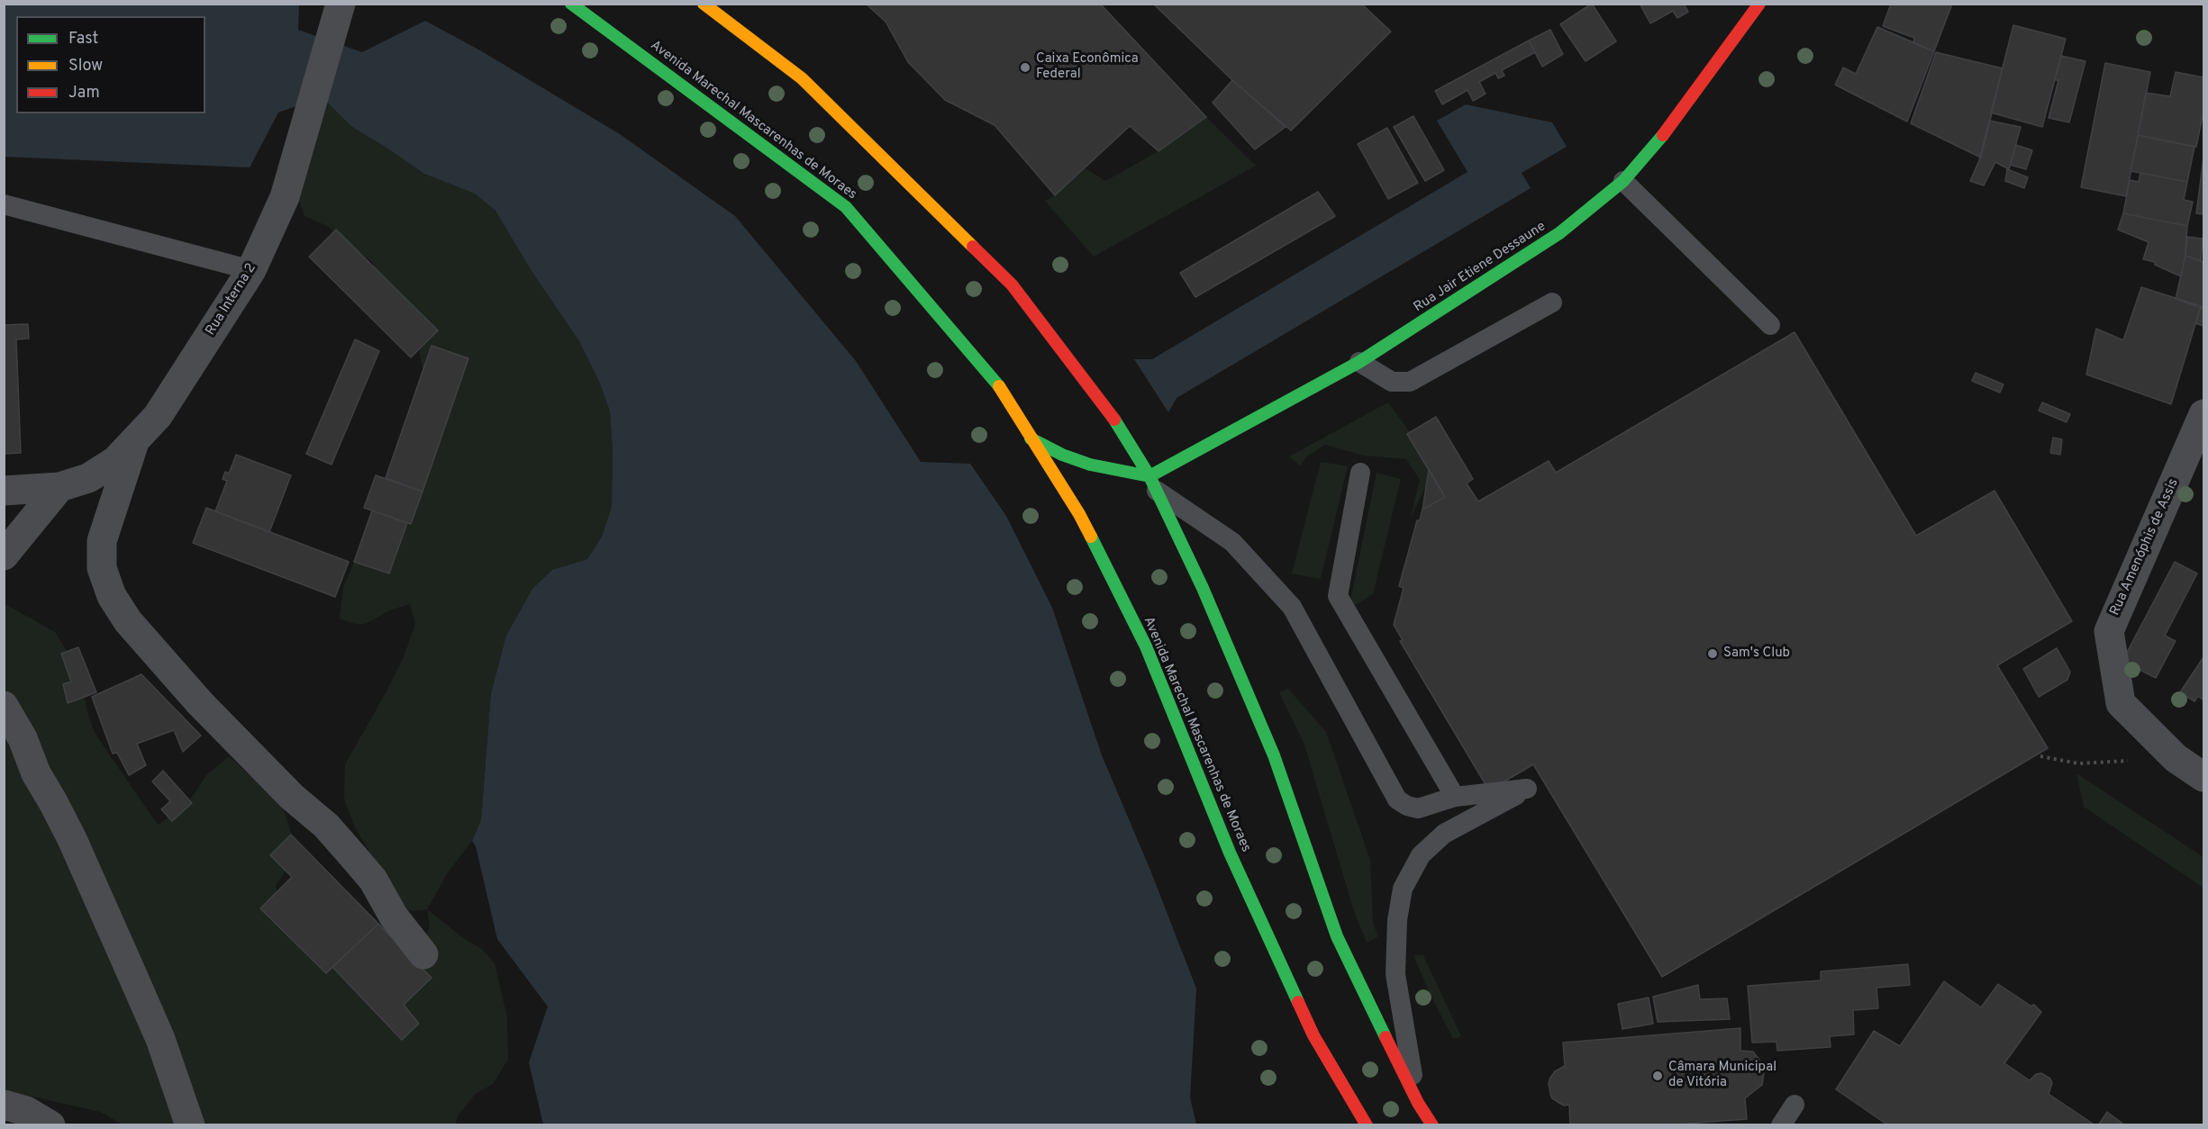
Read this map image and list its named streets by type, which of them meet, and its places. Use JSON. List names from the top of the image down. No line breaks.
{"streets":{"main road":["Avenida Marechal Mascarenhas de Moraes","Rua Jair Etiene Dessaune"],"street":["Rua Interna 2","Rua Amenóphis de Assis"]},"places":["Caixa Econômica Federal","Sam's Club","Câmara Municipal de Vitória"],"legend":["Fast","Slow","Jam"]}
